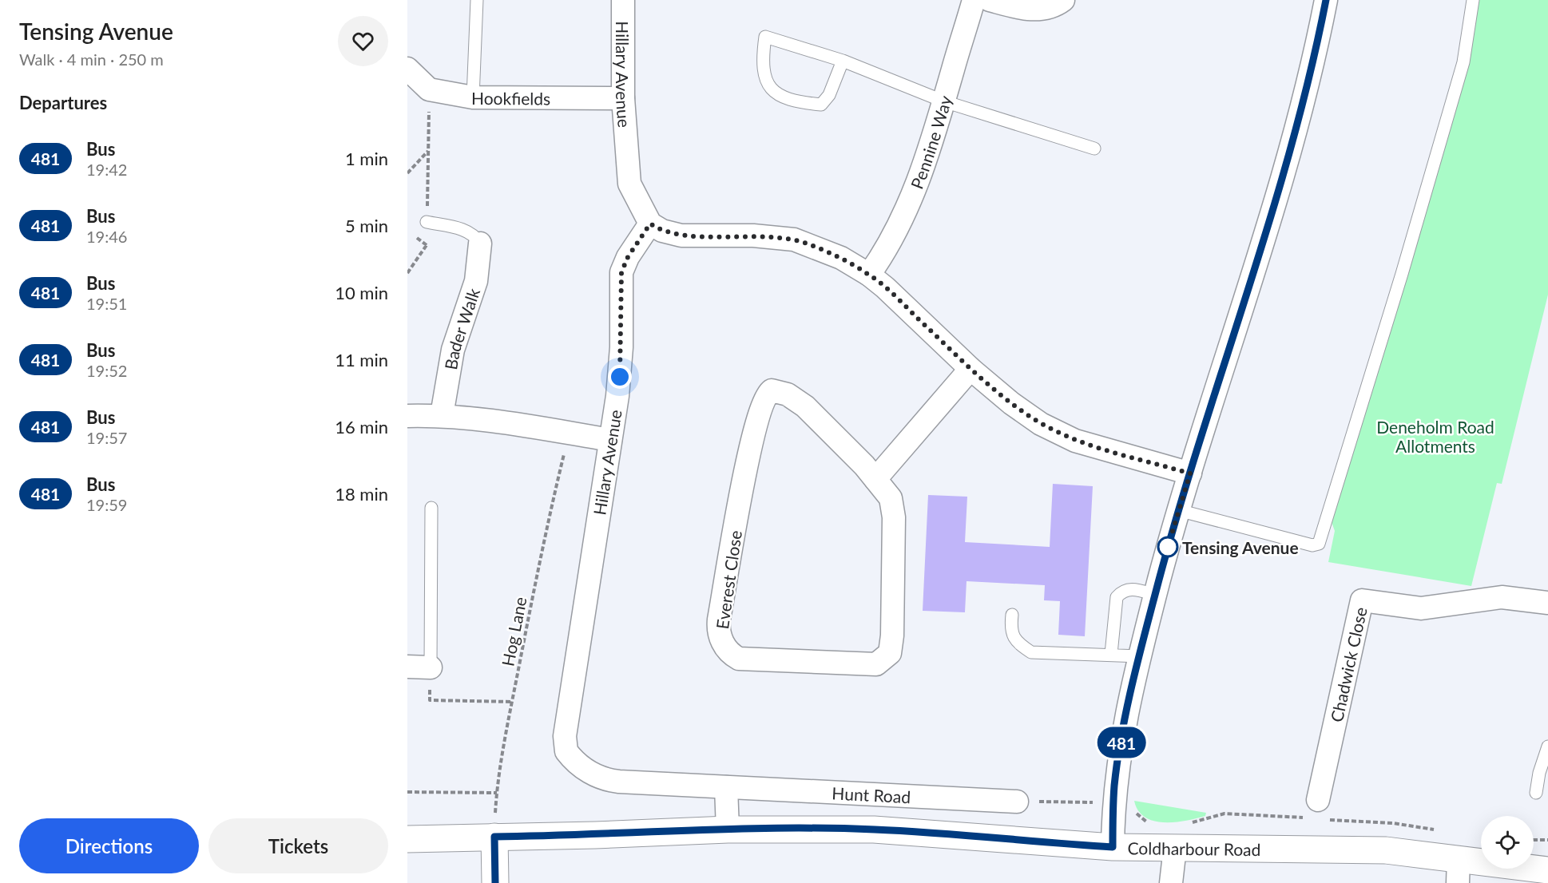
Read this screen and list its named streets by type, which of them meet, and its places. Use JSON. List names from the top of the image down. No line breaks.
{"streets":{"street":["Hillary Avenue","Hookfields","Pennine Way","Bader Walk","Everest Close","Chadwick Close","Hunt Road","Coldharbour Road"],"path":["Hog Lane"]},"crossings":[["Hillary Avenue","Hookfields"],["Hillary Avenue","Hunt Road"],["Hog Lane","Coldharbour Road"]],"parks":["Deneholm Road Allotments"],"places":["Tensing Avenue"],"lines":["bus line 481"],"page":{"heading":[["Tensing Avenue","Walk · 4 min · 250 m"],"Departures"],"on_map":"481","list":[{"mark":"481","name":"Bus","note":"19:42","value":"1 min"},{"mark":"481","name":"Bus","note":"19:46","value":"5 min"},{"mark":"481","name":"Bus","note":"19:51","value":"10 min"},{"mark":"481","name":"Bus","note":"19:52","value":"11 min"},{"mark":"481","name":"Bus","note":"19:57","value":"16 min"},{"mark":"481","name":"Bus","note":"19:59","value":"18 min"}],"buttons":["Directions","Tickets"]}}
